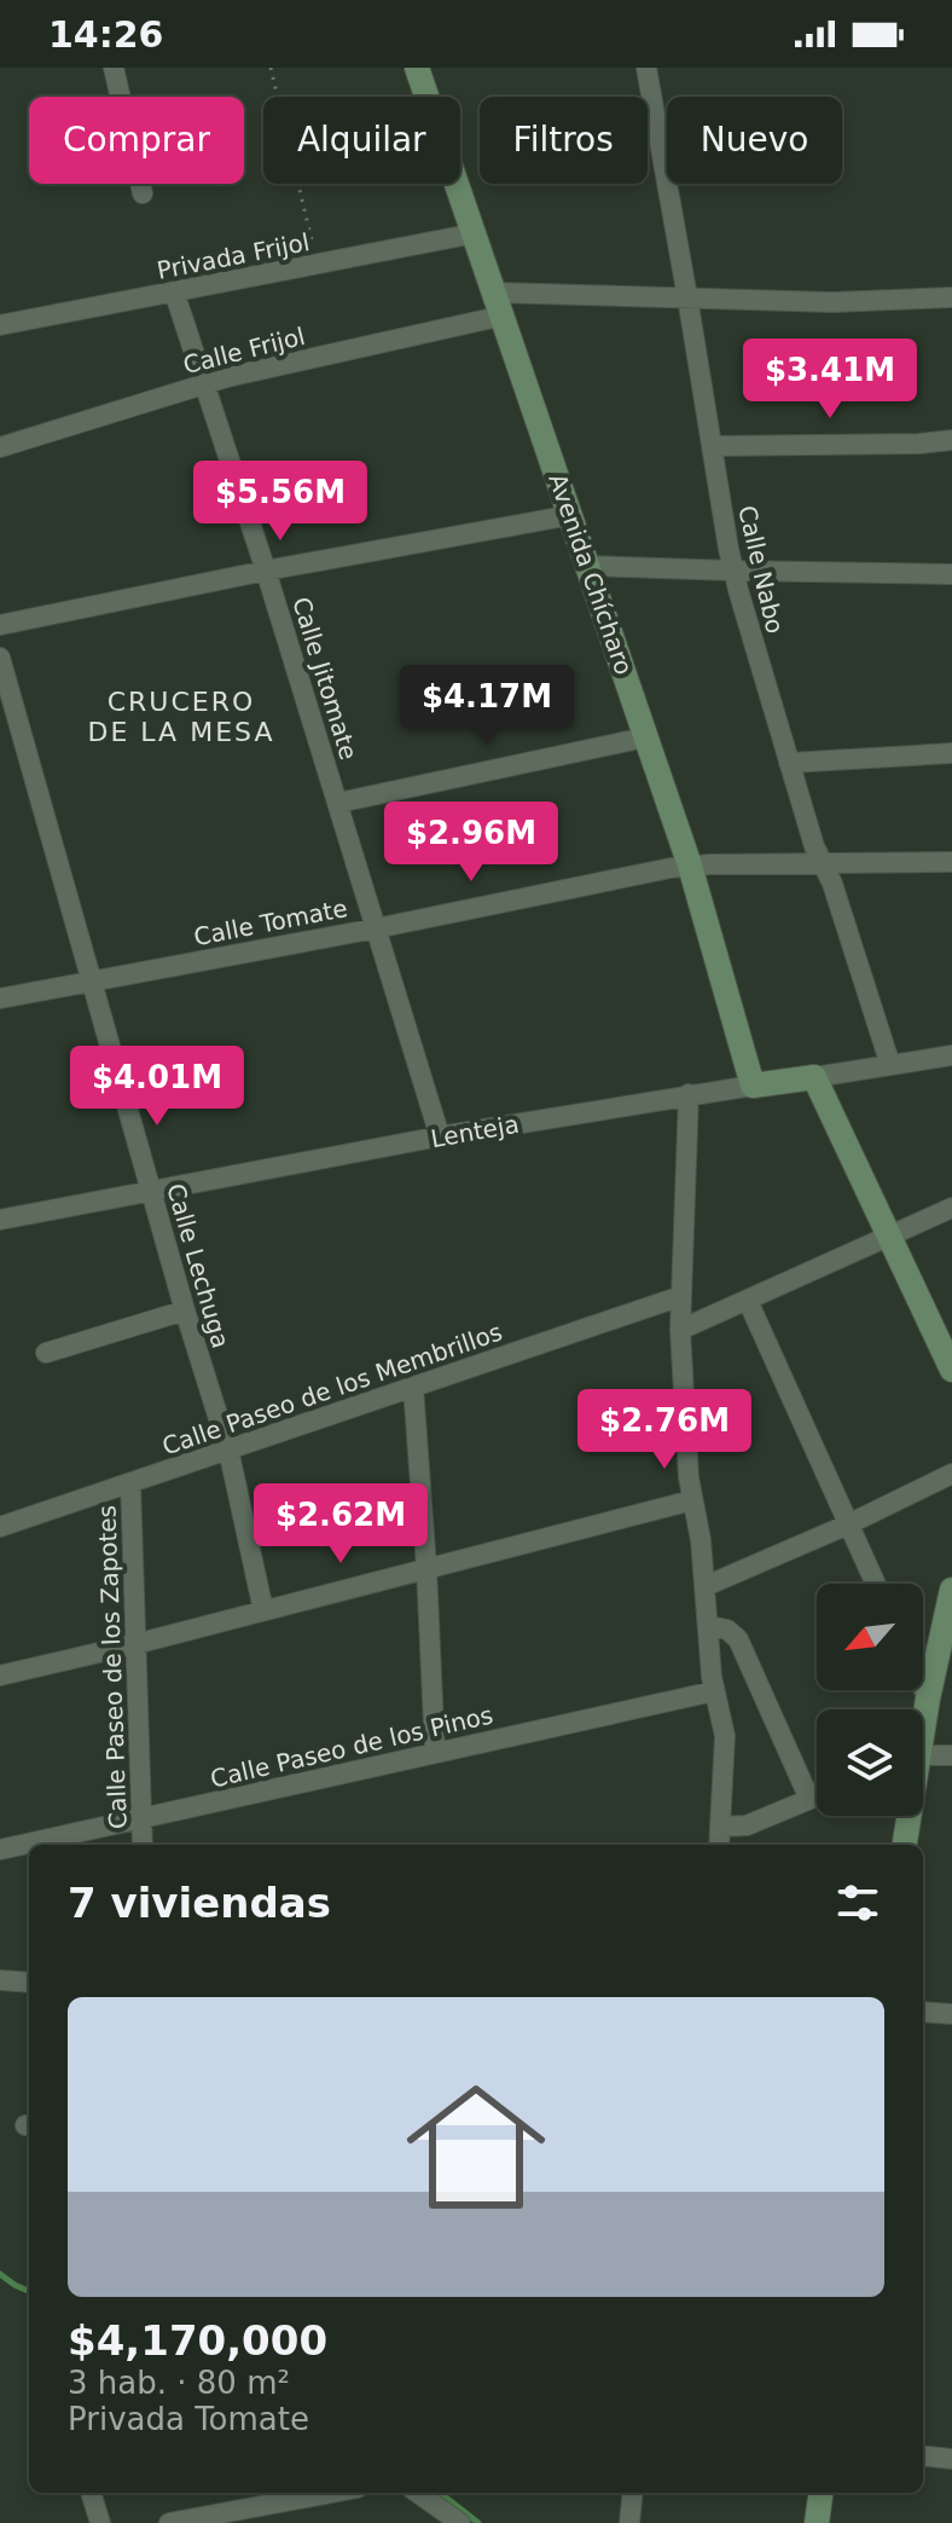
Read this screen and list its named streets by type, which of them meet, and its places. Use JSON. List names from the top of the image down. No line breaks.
{"streets":{"street":["Privada Frijol","Calle Frijol","Calle Nabo","Avenida Chícharo","Calle Jitomate","Calle Tomate","Lenteja","Calle Lechuga","Calle Paseo de los Membrillos","Calle Paseo de los Zapotes","Calle Paseo de los Pinos"]},"crossings":[["Privada Frijol","Avenida Chícharo"],["Privada Frijol","Calle Jitomate"],["Calle Frijol","Avenida Chícharo"],["Calle Frijol","Calle Jitomate"],["Calle Nabo","Calle Tomate"],["Calle Nabo","Lenteja"],["Avenida Chícharo","Calle Tomate"],["Avenida Chícharo","Lenteja"],["Calle Jitomate","Calle Tomate"],["Calle Jitomate","Lenteja"],["Calle Tomate","Calle Lechuga"],["Lenteja","Calle Lechuga"],["Calle Lechuga","Calle Paseo de los Membrillos"],["Calle Paseo de los Membrillos","Calle Paseo de los Zapotes"],["Calle Paseo de los Zapotes","Calle Paseo de los Pinos"]],"districts":["CRUCERO DE LA MESA"],"north":"bottom left","page":{"status":"14:26","chip":["Comprar","Alquilar","Filtros","Nuevo"],"price":["$3.41M","$5.56M","$4.17M","$2.96M","$4.01M","$2.76M","$2.62M"],"heading":"7 viviendas","list":[{"name":"$4,170,000","note":"3 hab. · 80 m² · Privada Tomate"}]}}
